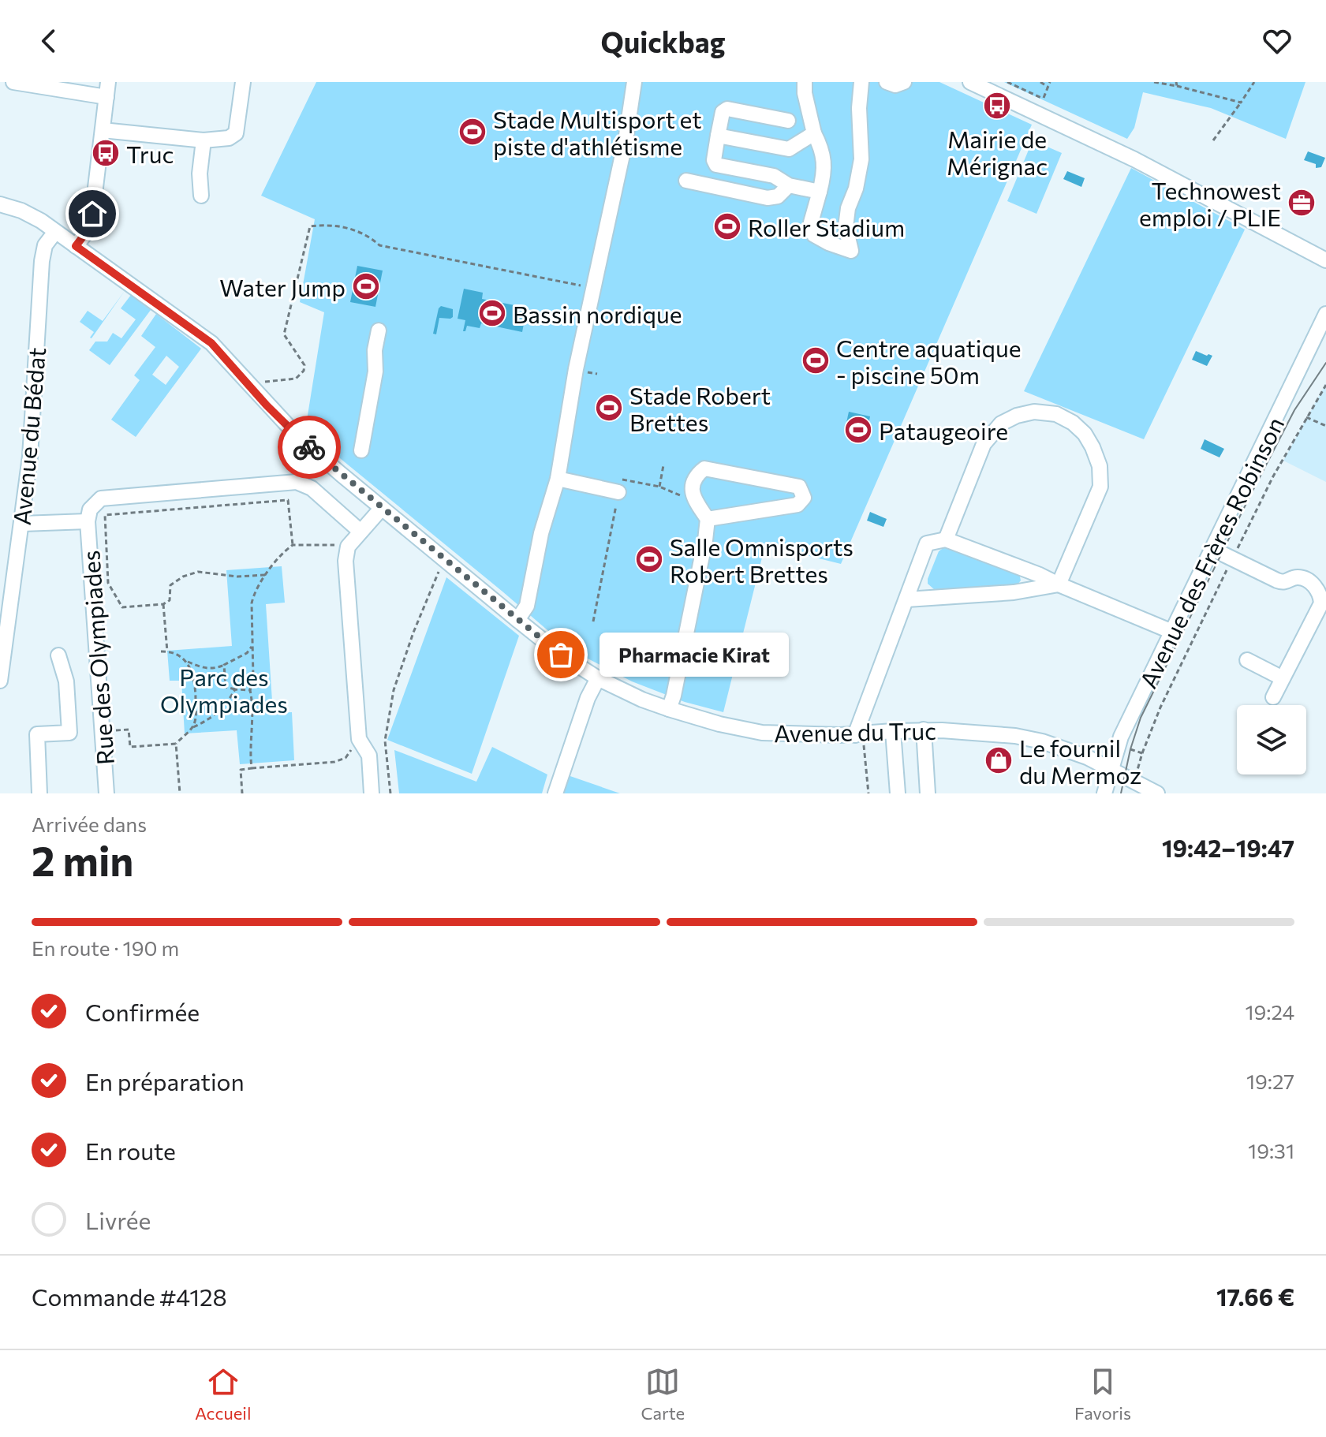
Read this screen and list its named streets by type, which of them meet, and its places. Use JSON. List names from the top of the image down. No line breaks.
{"streets":{"street":["Avenue du Bédat","Avenue des Frères Robinson","Rue des Olympiades","Avenue du Truc"]},"crossings":[["Avenue du Bédat","Rue des Olympiades"],["Avenue du Bédat","Avenue du Truc"],["Avenue des Frères Robinson","Avenue du Truc"]],"parks":["Parc des Olympiades"],"places":{"bus stop":["Mairie de Mérignac","Truc"],"sports":["Stade Multisport et piste d'athlétisme","Roller Stadium","Water Jump","Bassin nordique","Centre aquatique - piscine 50m","Stade Robert Brettes","Pataugeoire","Salle Omnisports Robert Brettes"],"office":["Technowest emploi / PLIE"],"other":["Pharmacie Kirat"],"shop":["Le fournil du Mermoz"]},"page":{"header":"Quickbag","bubble":"Pharmacie Kirat","heading":["2 min","Arrivée dans","19:42–19:47"],"panel":["Commande #4128","17.66 €"],"bar":"En route · 190 m","list":[["Confirmée","19:24"],["En préparation","19:27"],["En route","19:31"],"Livrée"],"tabs":["Accueil","Carte","Favoris"]}}
